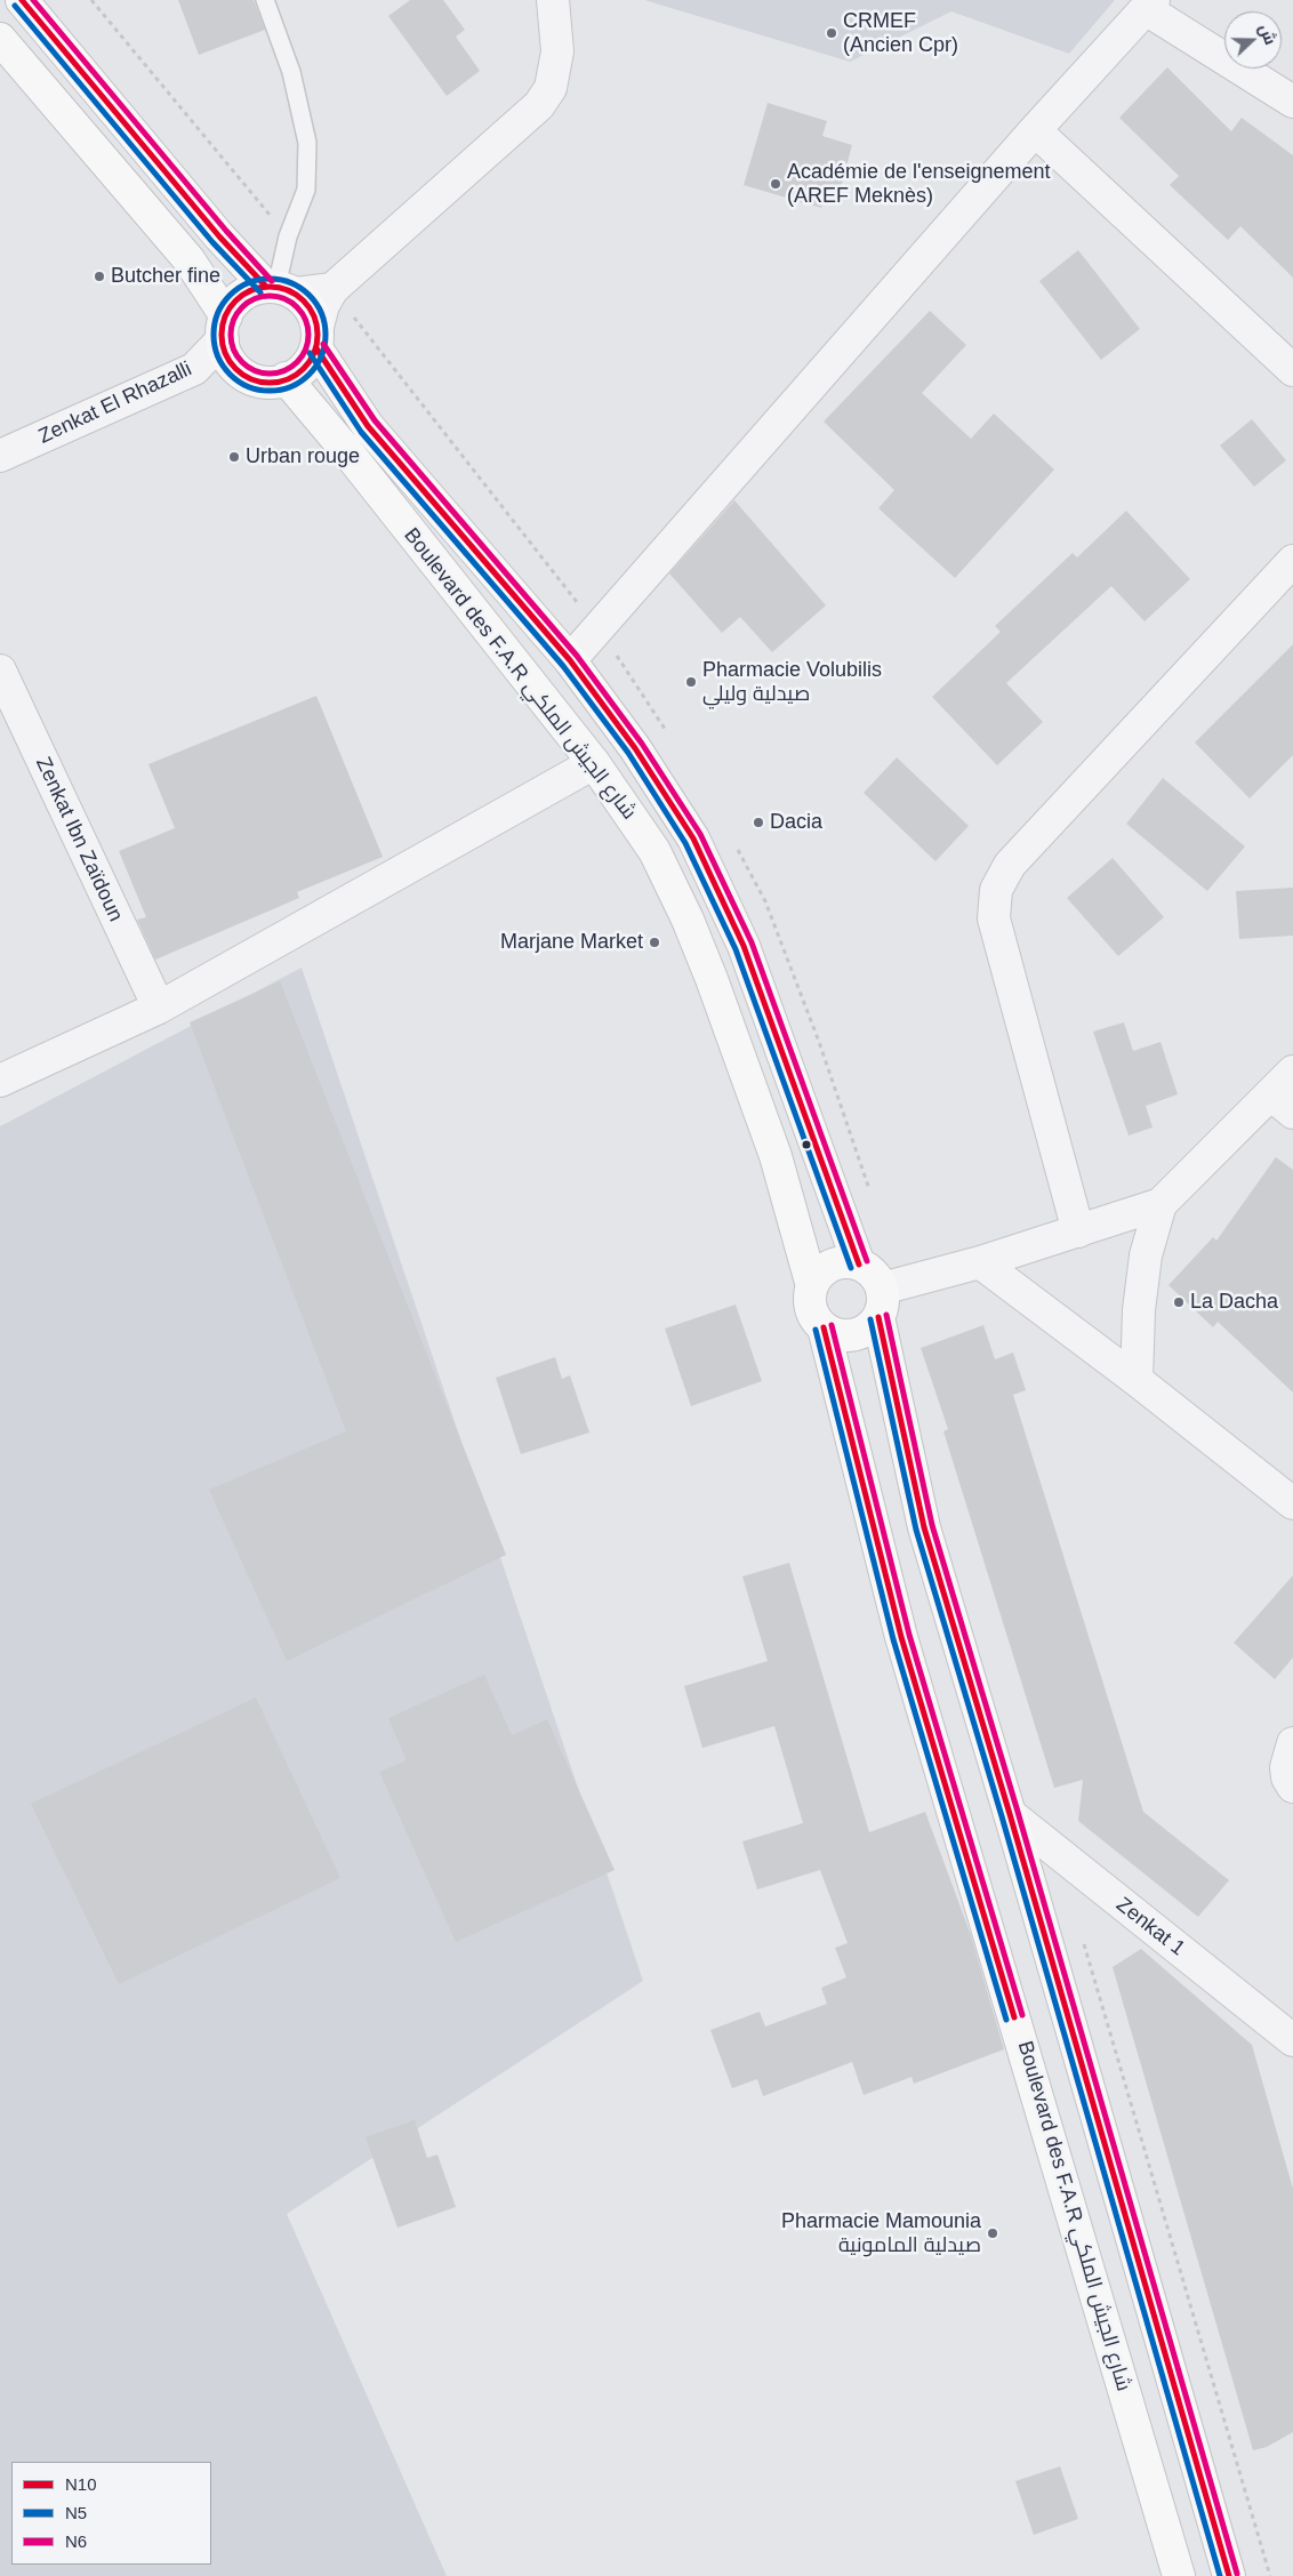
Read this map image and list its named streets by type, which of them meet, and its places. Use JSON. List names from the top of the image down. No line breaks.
{"streets":{"main road":["Boulevard des F.A.R شارع الجيش الملكي"],"street":["Zenkat El Rhazalli","Zenkat Ibn Zaïdoun","Zenkat 1"]},"crossings":[["Zenkat El Rhazalli","Boulevard des F.A.R شارع الجيش الملكي"],["Boulevard des F.A.R شارع الجيش الملكي","Zenkat 1"]],"places":["CRMEF (Ancien Cpr)","Académie de l'enseignement (AREF Meknès)","Butcher fine","Urban rouge","Pharmacie Volubilis صيدلية وليلي","Dacia","Marjane Market","La Dacha","Pharmacie Mamounia صيدلية المامونية"],"lines":["transit line N10","transit line N6","transit line N5"],"legend":["N10","N5","N6"],"north":"right"}
